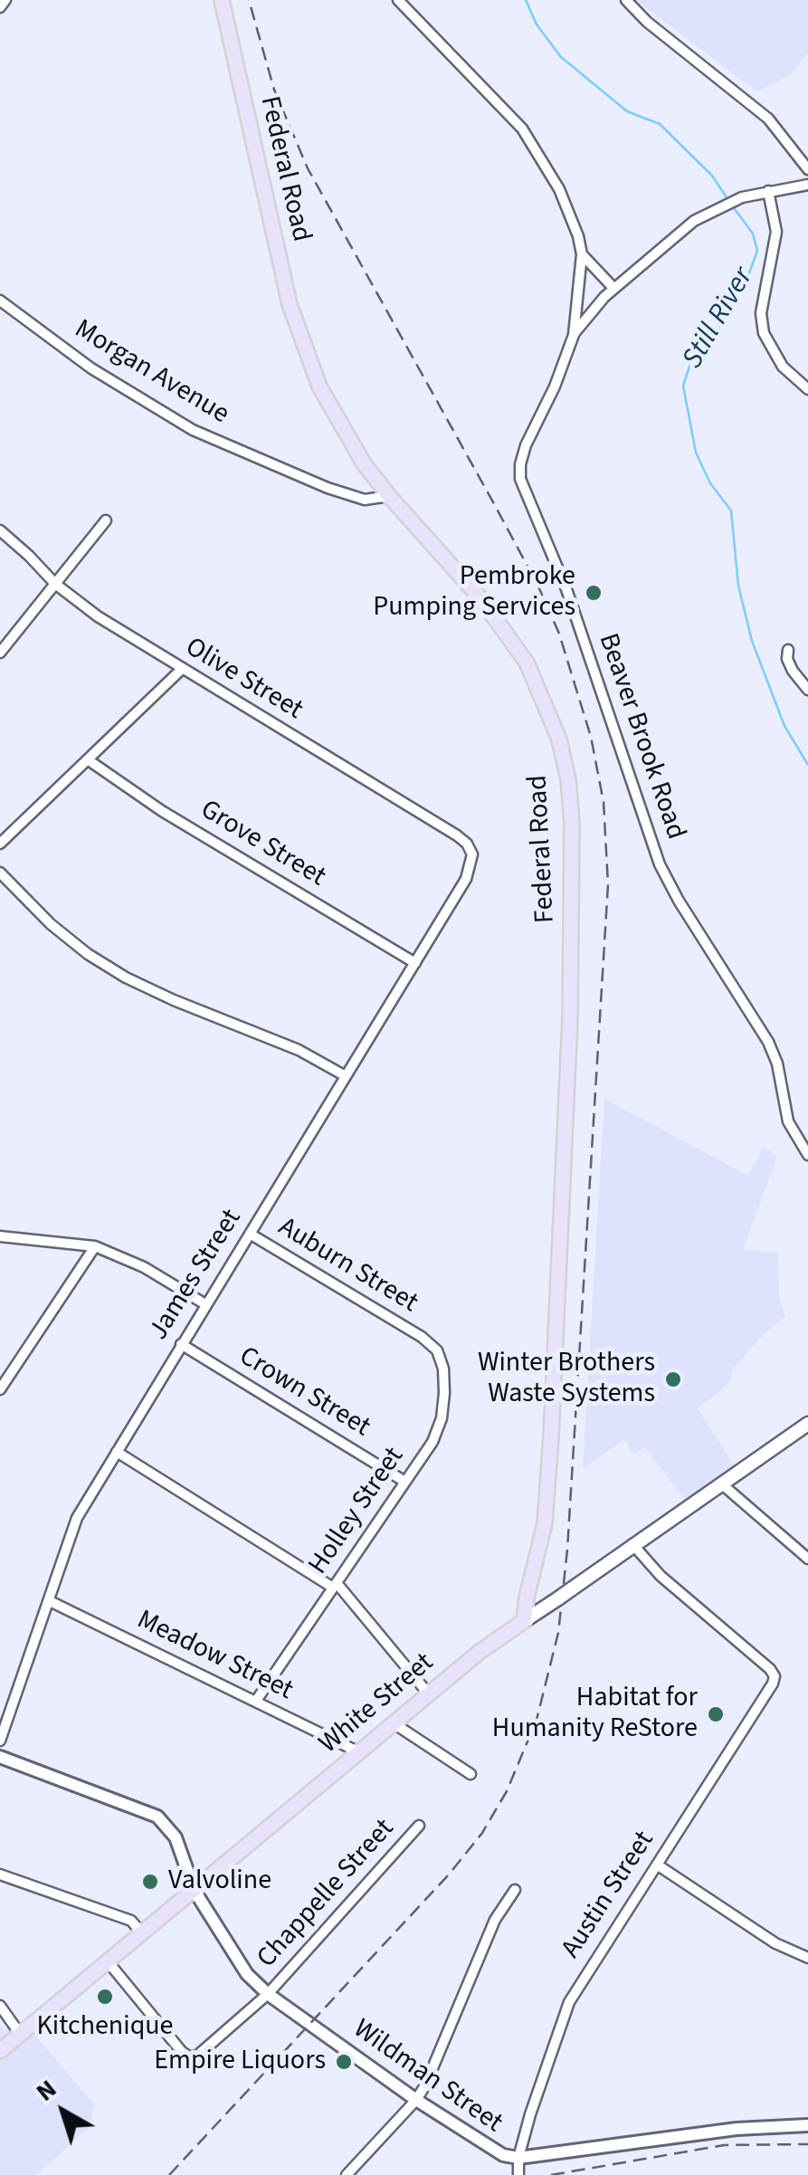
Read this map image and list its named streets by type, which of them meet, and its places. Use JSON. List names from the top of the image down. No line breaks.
{"streets":{"main road":["Federal Road","White Street"],"street":["Morgan Avenue","Olive Street","Beaver Brook Road","Grove Street","Auburn Street","James Street","Crown Street","Holley Street","Meadow Street","Chappelle Street","Austin Street","Wildman Street"]},"crossings":[["Federal Road","Morgan Avenue"],["Federal Road","White Street"],["Olive Street","James Street"],["Grove Street","James Street"],["Auburn Street","James Street"],["Auburn Street","Holley Street"],["James Street","Crown Street"],["James Street","Meadow Street"],["Crown Street","Holley Street"],["Holley Street","Meadow Street"],["Meadow Street","White Street"],["White Street","Chappelle Street"],["White Street","Austin Street"],["White Street","Wildman Street"],["Chappelle Street","Wildman Street"],["Austin Street","Wildman Street"]],"water":["Still River"],"places":["Pembroke Pumping Services","Winter Brothers Waste Systems","Habitat for Humanity ReStore","Valvoline","Kitchenique","Empire Liquors"],"north":"top left"}
